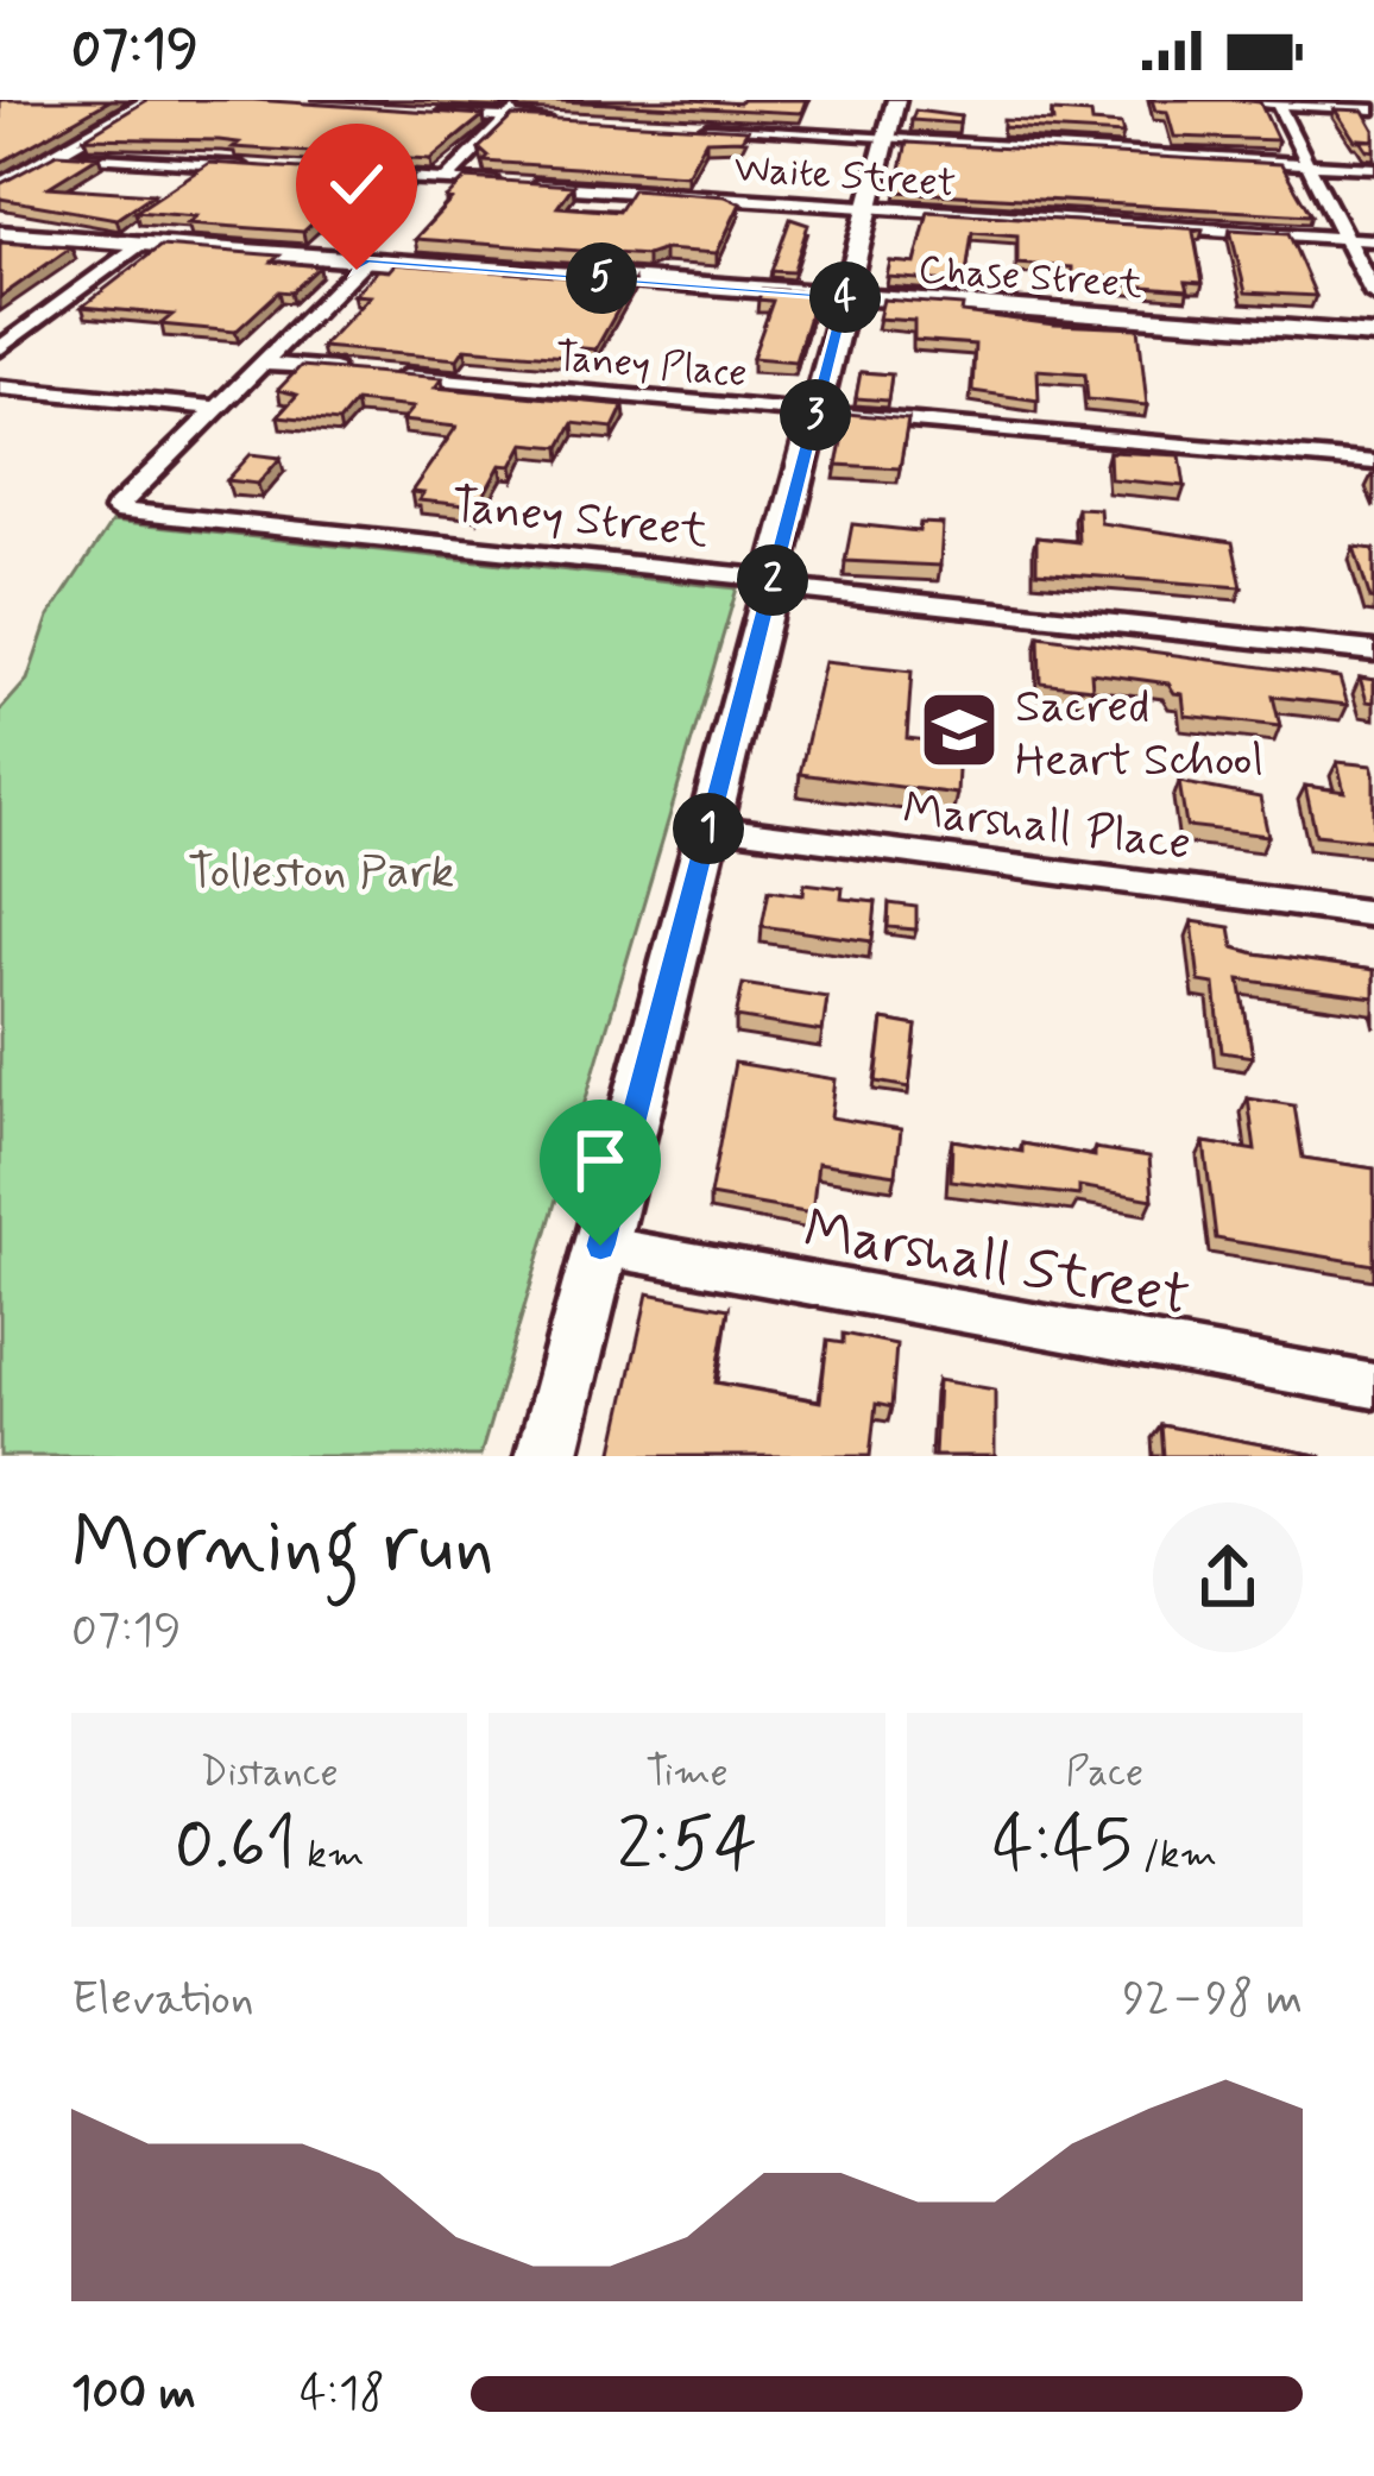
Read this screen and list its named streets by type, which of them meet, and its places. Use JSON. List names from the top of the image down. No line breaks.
{"streets":{"main road":["Chase Street"],"street":["Waite Street","Taney Place","Taney Street","Marshall Place","Marshall Street"]},"parks":["Tolleston Park"],"places":{"school or university":["Sacred Heart School"]},"page":{"status":"07:19","pins":["5","4","3","2","1"],"heading":["Morning run","07:19"],"stats":[["Distance","0.61 km"],["Time","2:54"],["Pace","4:45 /km"]],"chart":["Elevation","92–98 m"],"list":[{"name":"100 m","note":"4:18"}]}}
